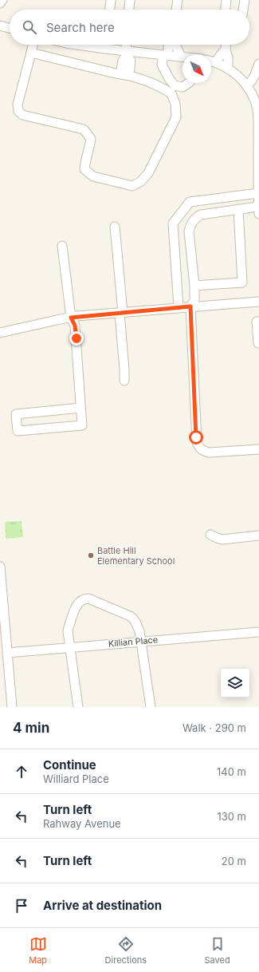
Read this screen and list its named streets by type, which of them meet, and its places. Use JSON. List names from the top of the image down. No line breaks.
{"streets":{"street":["Killian Place"]},"places":["Battle Hill Elementary School"],"north":"bottom right","page":{"search":"Search here","heading":["4 min","Walk · 290 m"],"list":[["Continue","Williard Place","140 m"],["Turn left","Rahway Avenue","130 m"],["Turn left","20 m"],"Arrive at destination"],"nav":["Map","Directions","Saved"]}}
